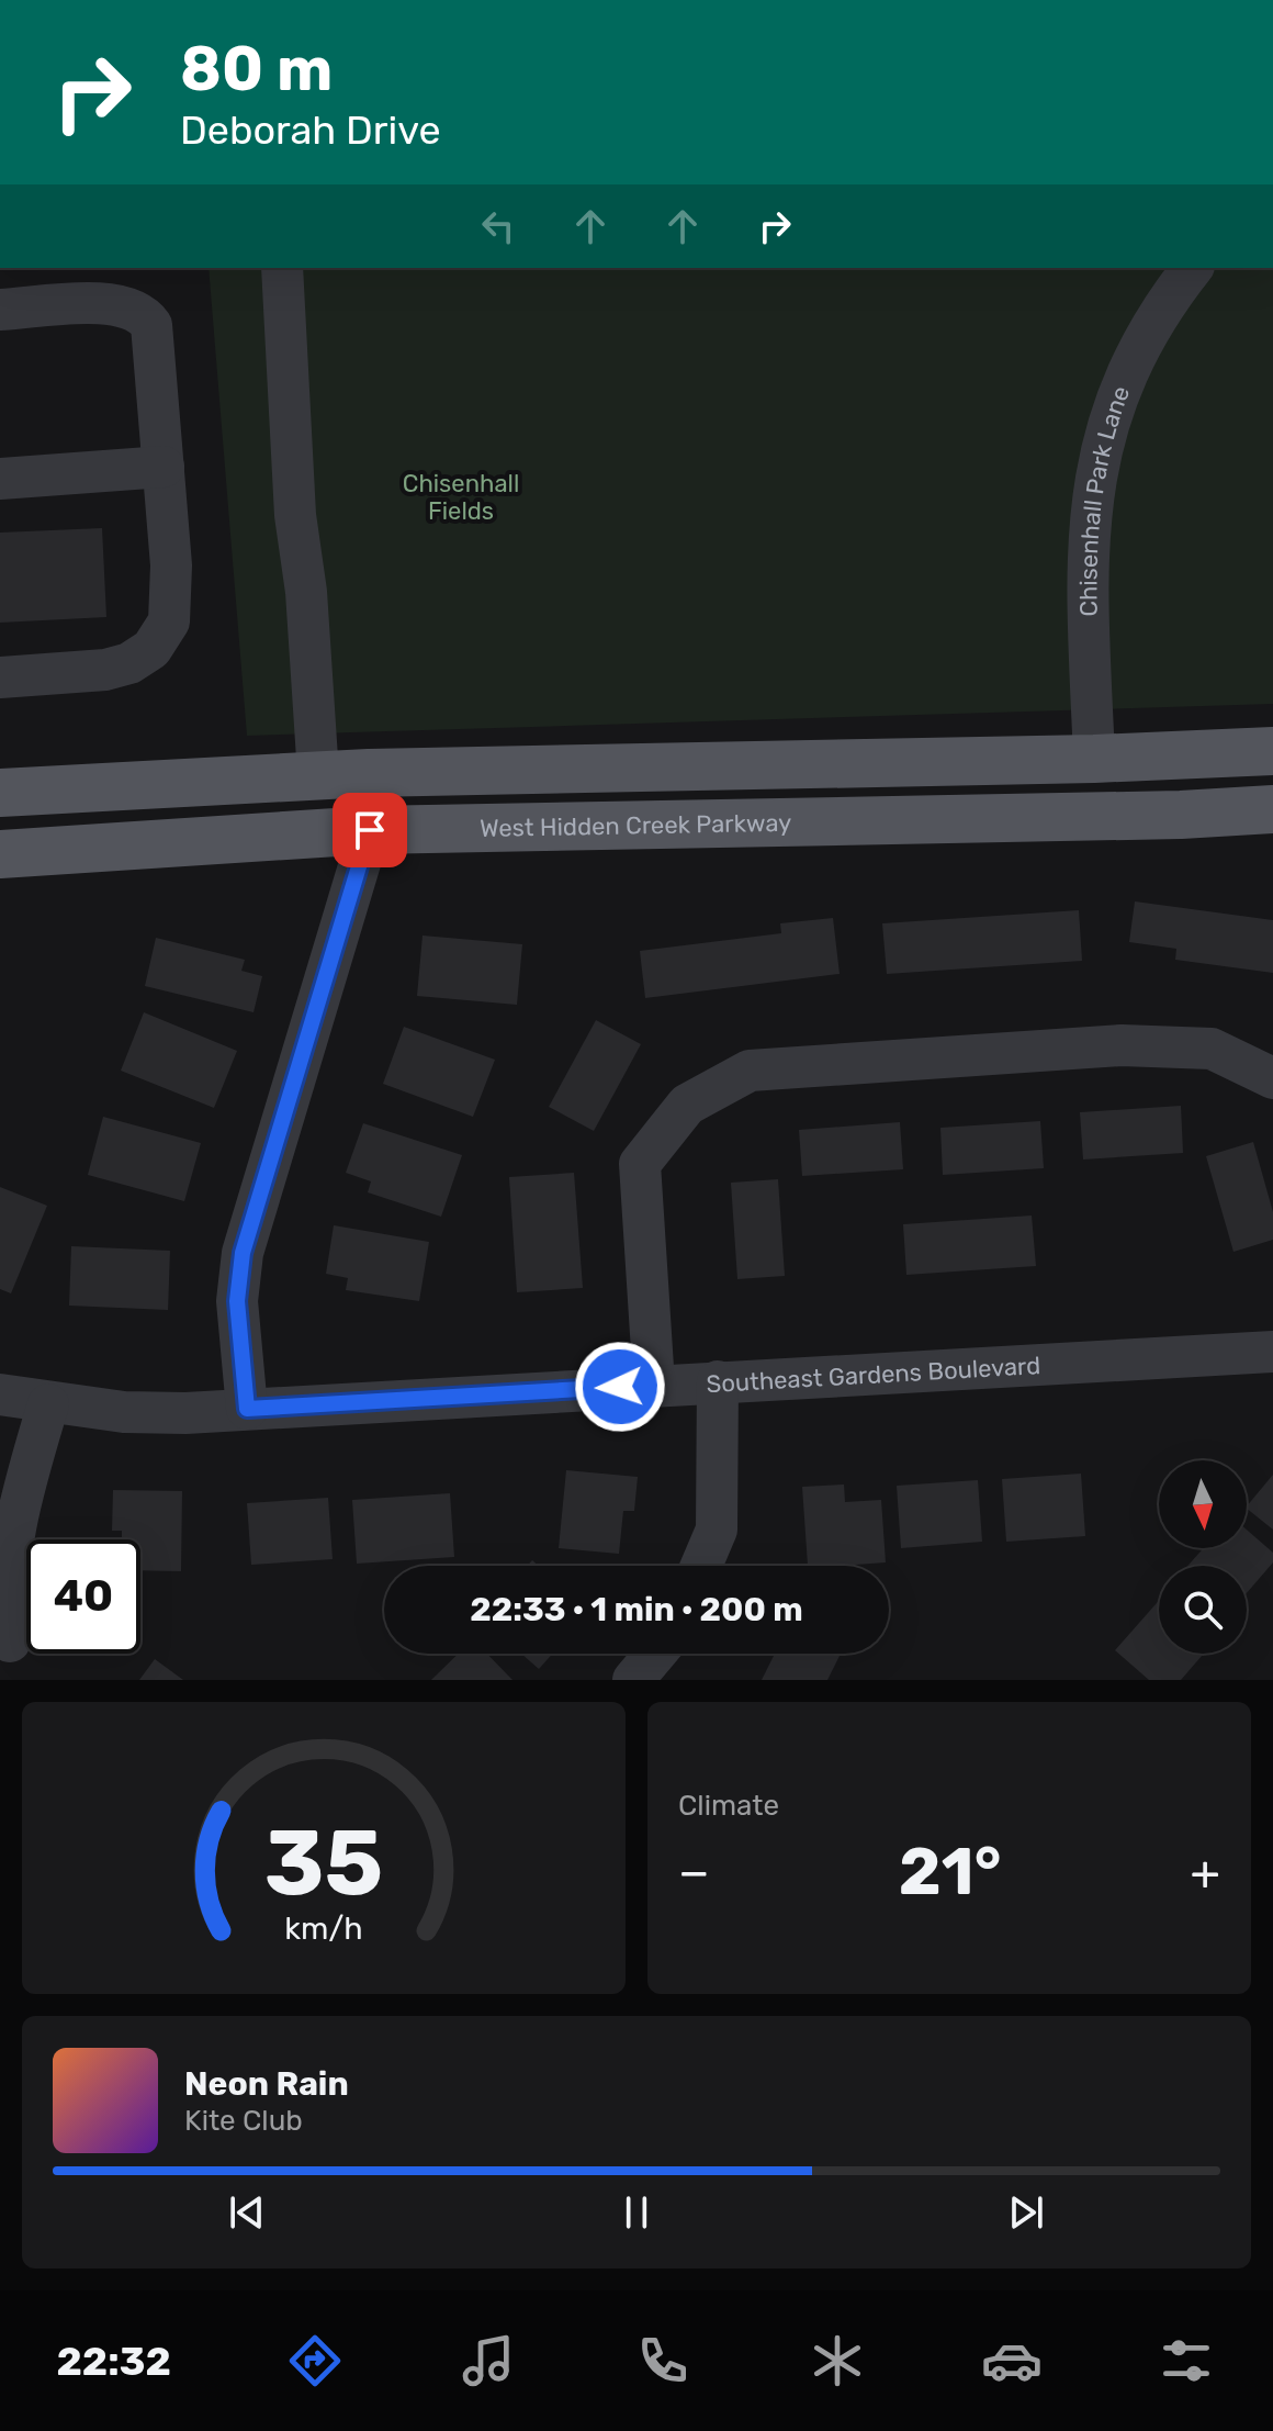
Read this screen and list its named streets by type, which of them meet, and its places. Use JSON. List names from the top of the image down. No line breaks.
{"streets":{"main road":["West Hidden Creek Parkway"],"street":["Chisenhall Park Lane","Southeast Gardens Boulevard"]},"parks":["Chisenhall Fields"],"north":"bottom","page":{"turn":["80 m","Deborah Drive"],"limit":"40","trip":"22:33 · 1 min · 200 m","tile":"Climate","heat":["−","21°","+"],"song":["Neon Rain","Kite Club"],"tabs":"22:32","gauge":["35","km/h"]}}
